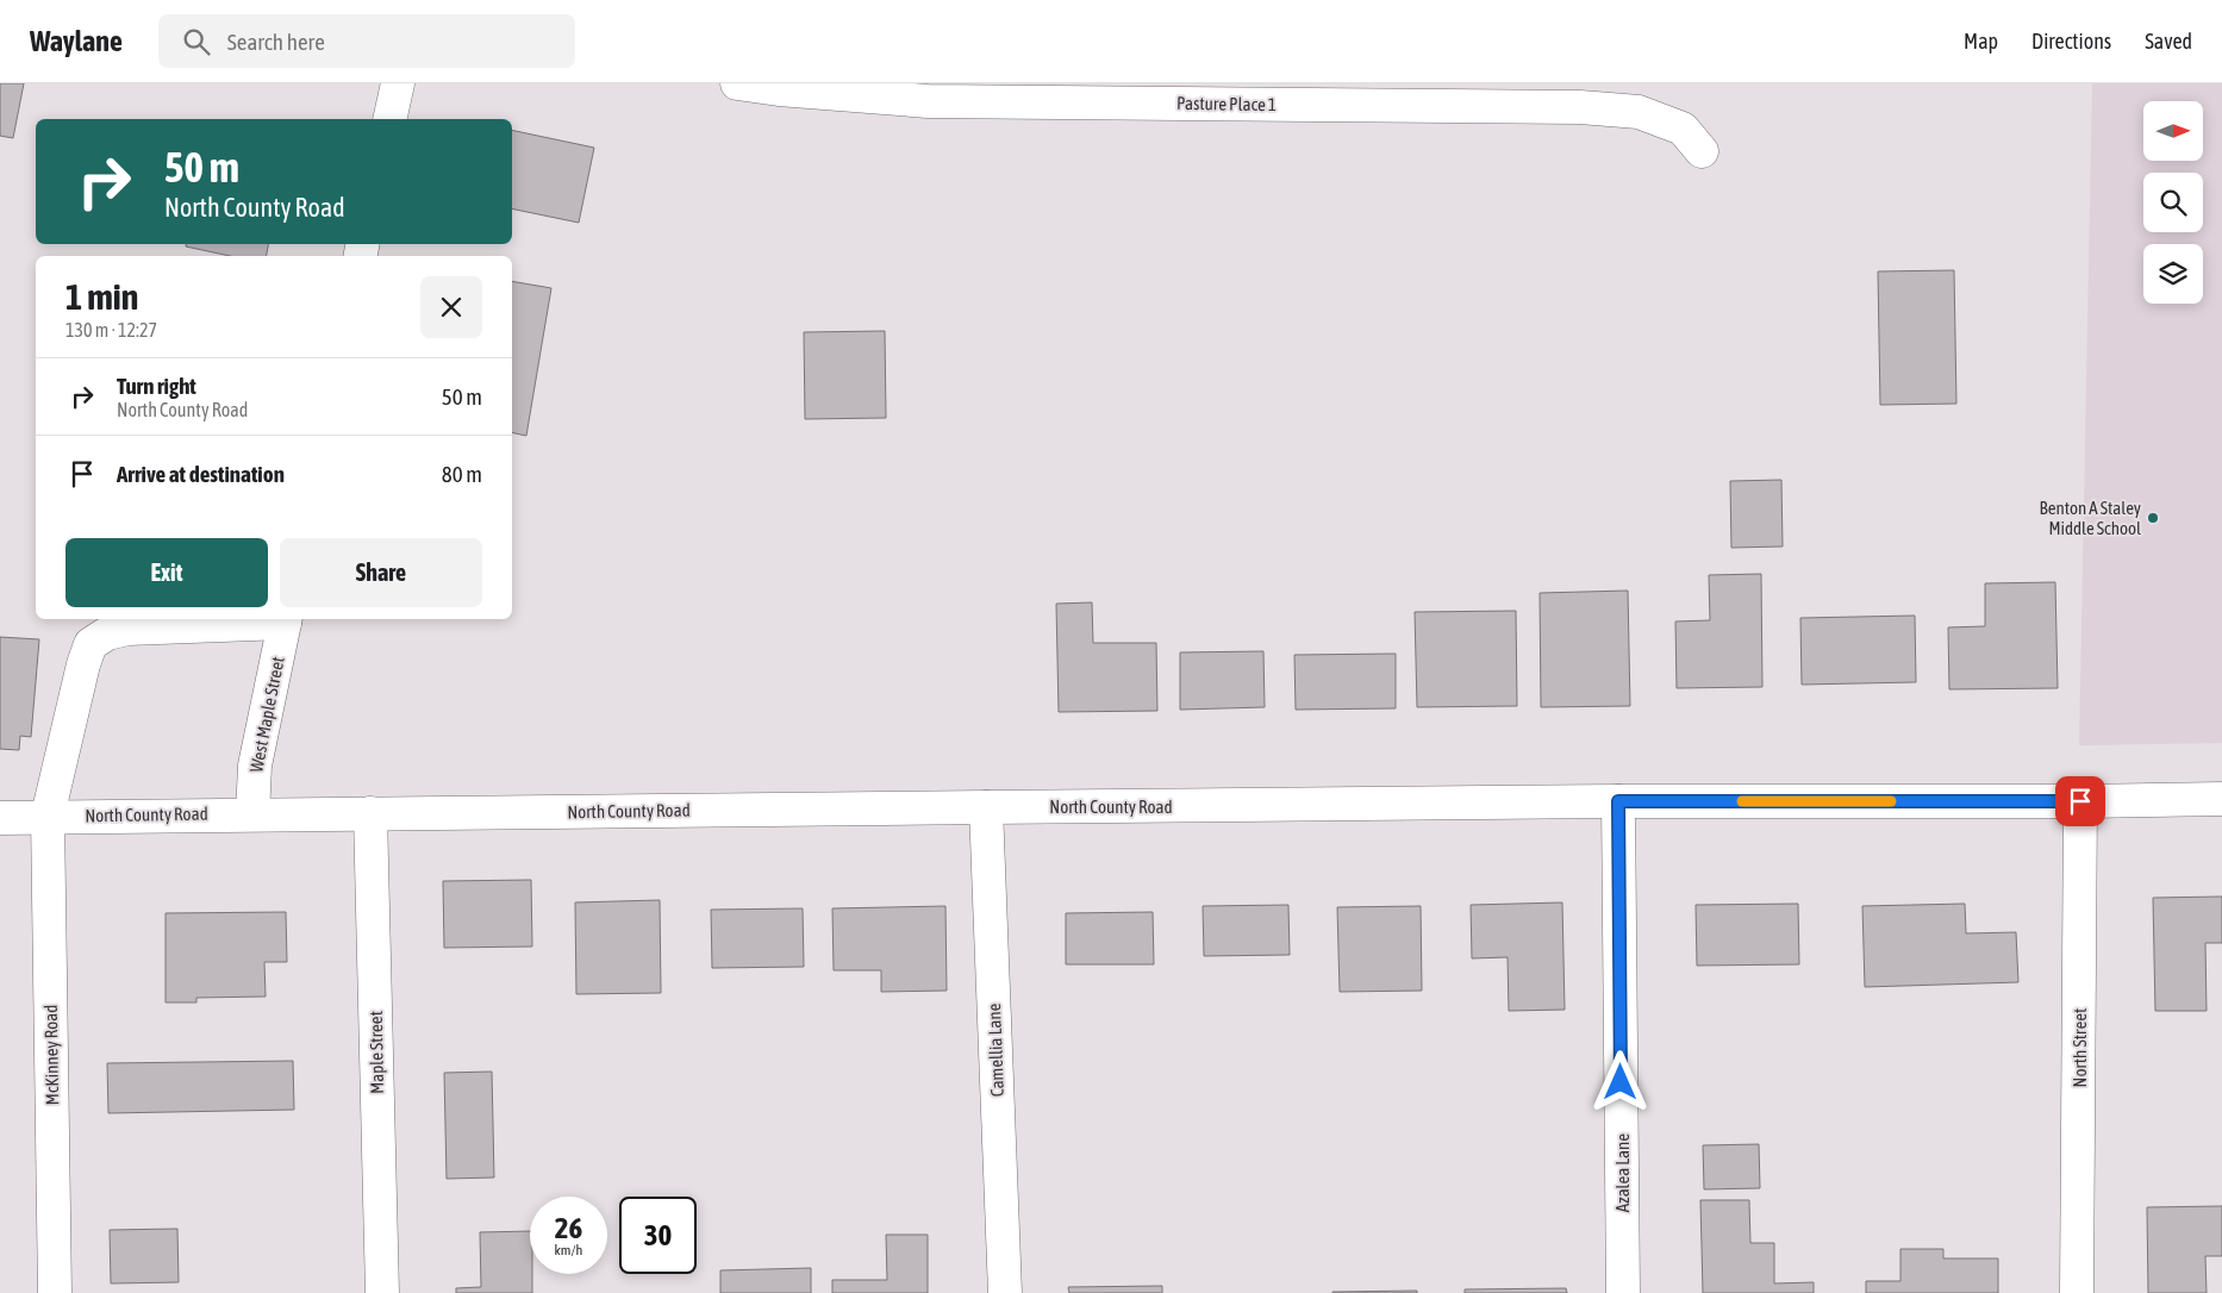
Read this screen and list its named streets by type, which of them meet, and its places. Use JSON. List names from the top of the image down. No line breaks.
{"streets":{"street":["Pasture Place 1","West Maple Street","North County Road","North Street","Camellia Lane","Maple Street","McKinney Road","Azalea Lane"]},"crossings":[["West Maple Street","North County Road"],["West Maple Street","McKinney Road"],["North County Road","North Street"],["North County Road","Camellia Lane"],["North County Road","Maple Street"],["North County Road","McKinney Road"],["North County Road","Azalea Lane"]],"places":["Benton A Staley Middle School"],"north":"right","page":{"header":"Waylane","search":"Search here","nav":["Map","Directions","Saved"],"turn":["50 m","North County Road"],"heading":["1 min","130 m · 12:27"],"list":[{"name":"Turn right","note":"North County Road","value":"50 m"},{"name":"Arrive at destination","value":"80 m"}],"buttons":["Exit","Share"],"speed":"26 km/h","limit":"30"}}
